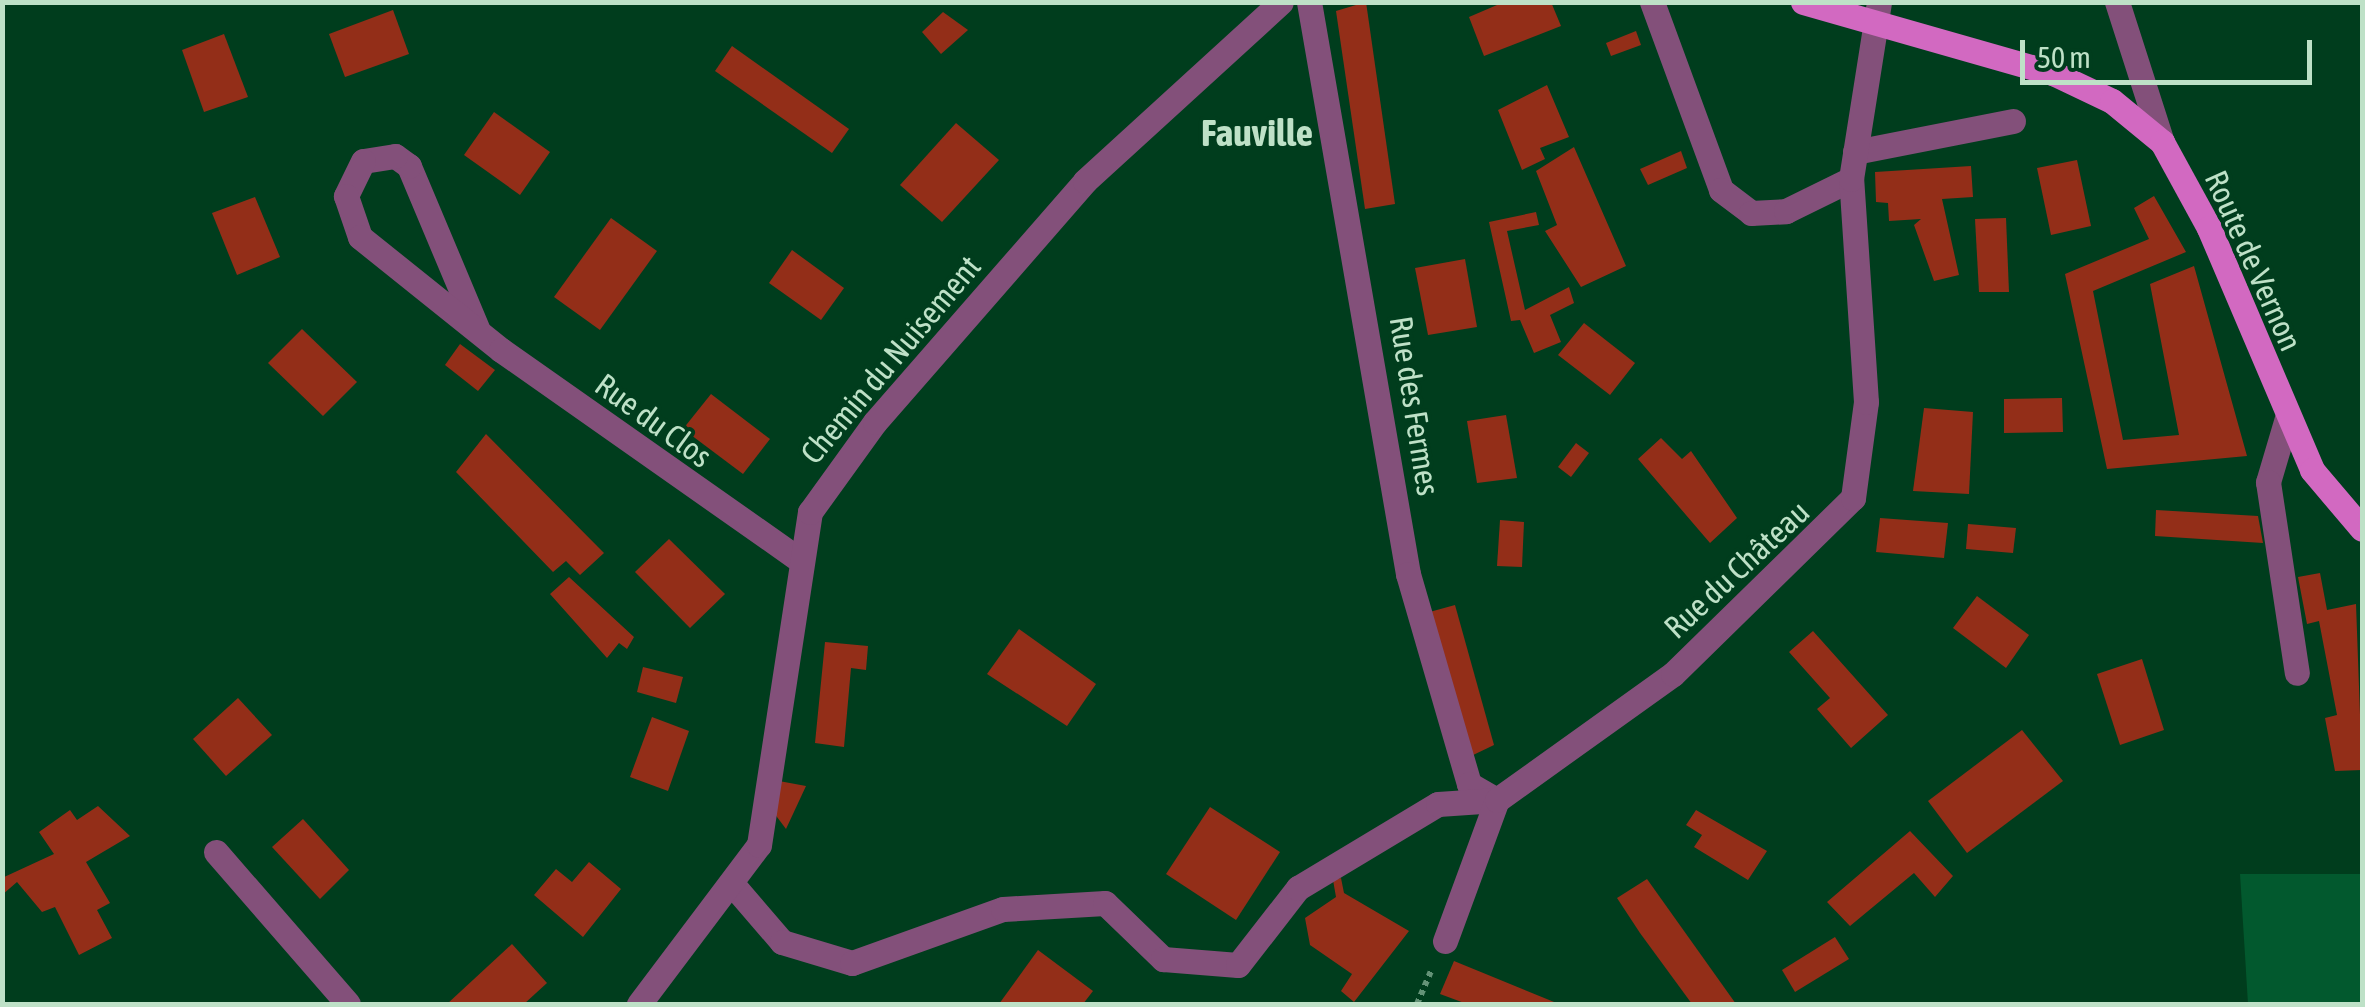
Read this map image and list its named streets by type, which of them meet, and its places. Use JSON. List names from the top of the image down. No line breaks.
{"streets":{"main road":["Route de Vernon"],"street":["Chemin du Nuisement","Rue des Fermes","Rue du Clos","Rue du Château"]},"crossings":[["Chemin du Nuisement","Rue du Clos"],["Rue des Fermes","Rue du Château"]],"districts":["Fauville"],"scale_bar":"50 m"}
